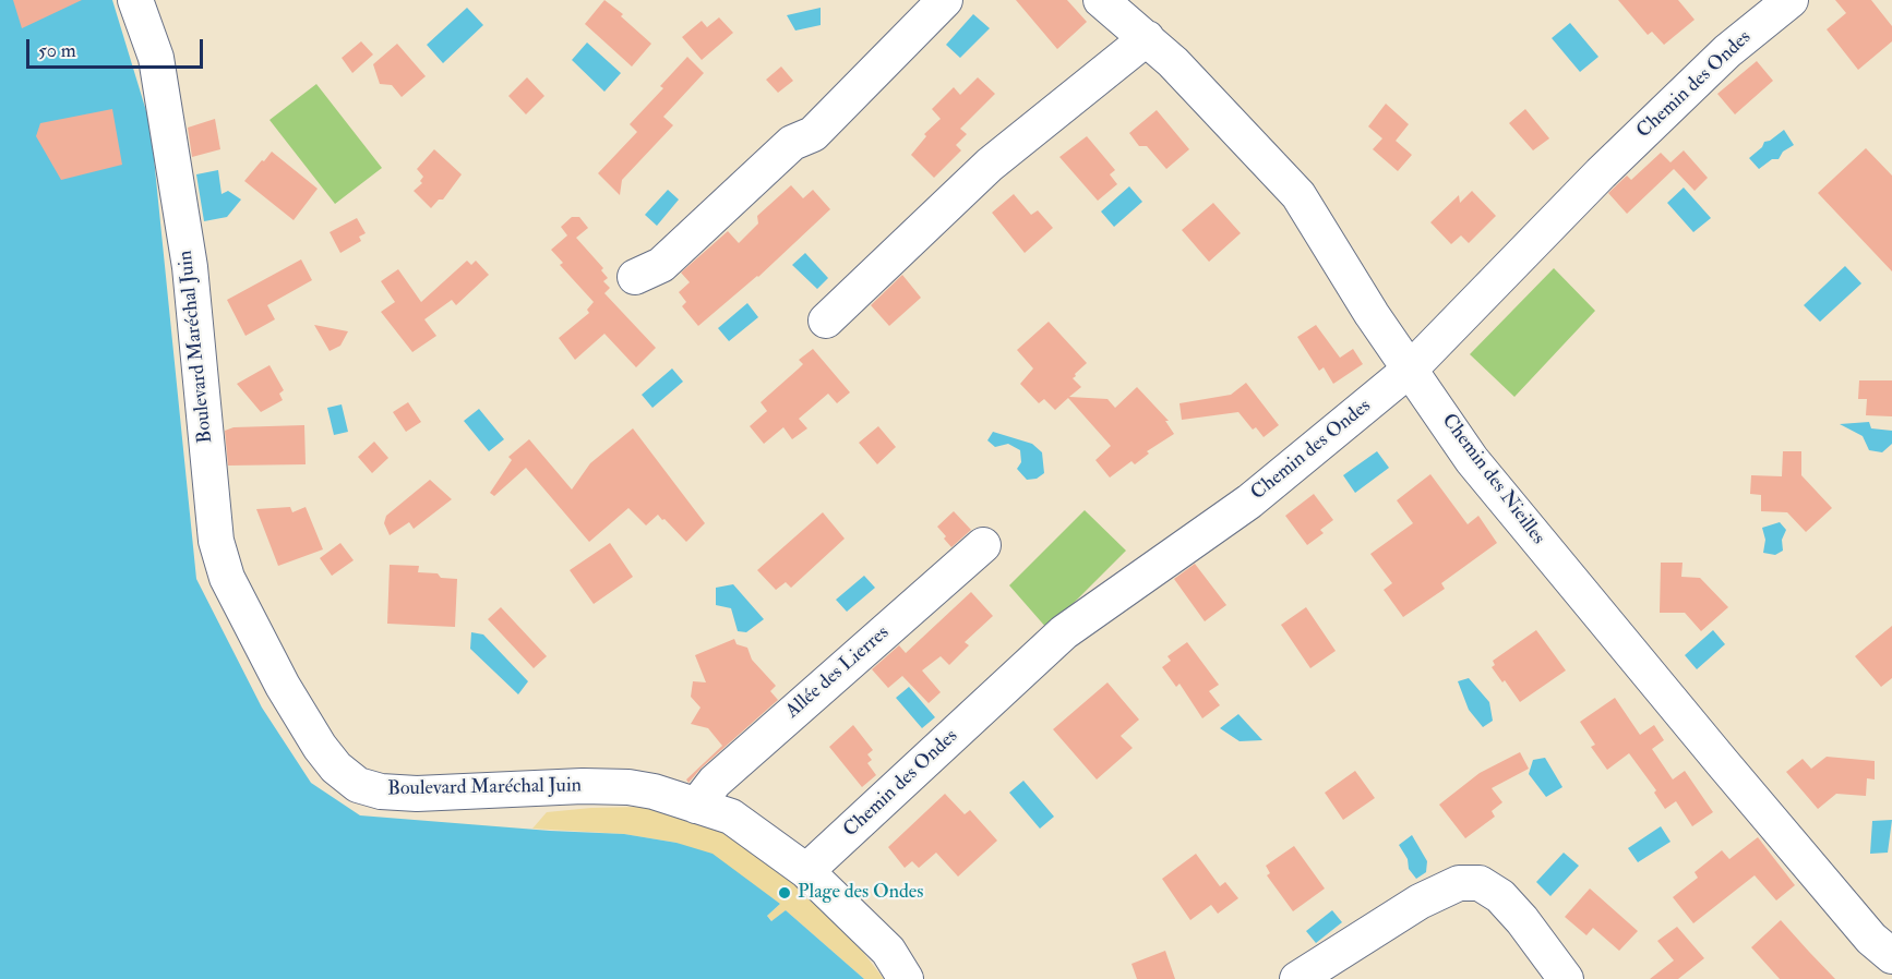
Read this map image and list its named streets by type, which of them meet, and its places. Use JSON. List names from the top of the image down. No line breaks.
{"streets":{"street":["Chemin des Ondes","Boulevard Maréchal Juin","Chemin des Nieilles","Allée des Lierres"]},"crossings":[["Chemin des Ondes","Boulevard Maréchal Juin"],["Chemin des Ondes","Chemin des Nieilles"],["Boulevard Maréchal Juin","Allée des Lierres"]],"places":["Plage des Ondes"],"scale_bar":"50 m"}
